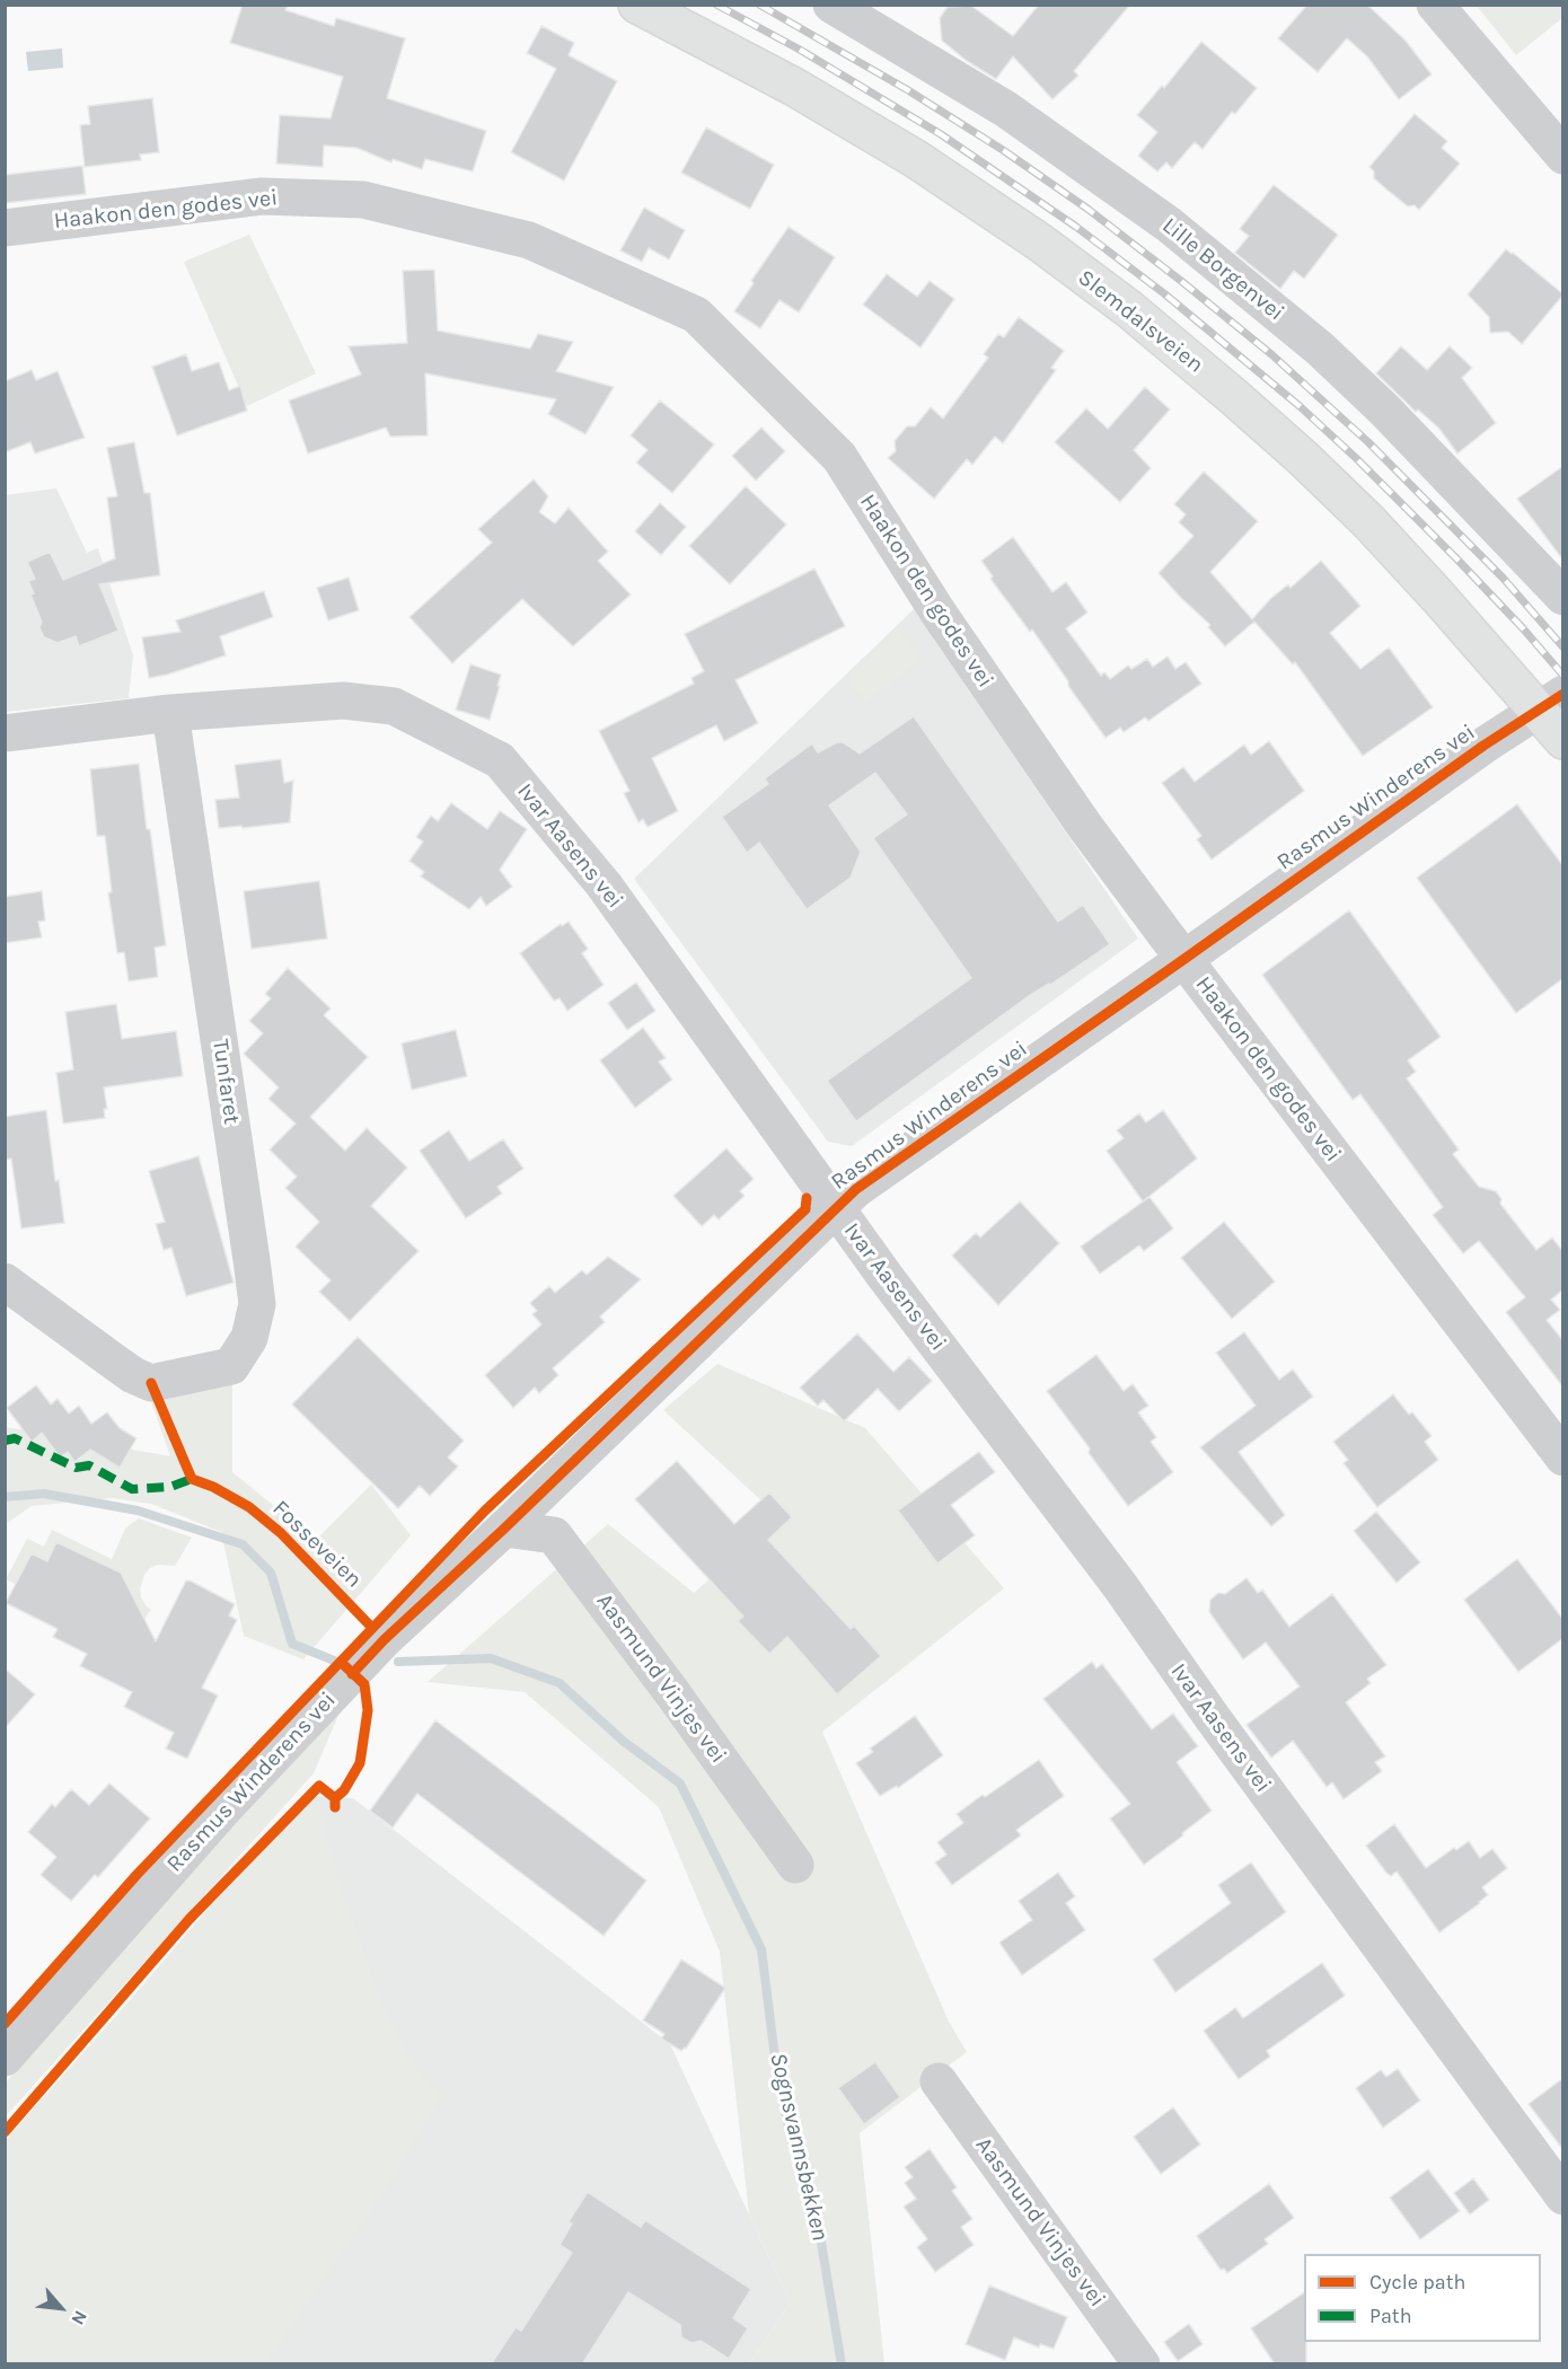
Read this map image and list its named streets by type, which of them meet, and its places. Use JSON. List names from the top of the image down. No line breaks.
{"streets":{"main road":["Slemdalsveien"],"street":["Haakon den godes vei","Lille Borgenvei","Rasmus Winderens vei","Ivar Aasens vei","Tunfaret","Aasmund Vinjes vei"],"cycle path":["Fosseveien"]},"crossings":[["Haakon den godes vei","Rasmus Winderens vei"],["Slemdalsveien","Rasmus Winderens vei"],["Rasmus Winderens vei","Ivar Aasens vei"],["Rasmus Winderens vei","Aasmund Vinjes vei"],["Ivar Aasens vei","Tunfaret"]],"water":["Sognsvannsbekken"],"legend":["Cycle path","Path"],"north":"bottom right"}
